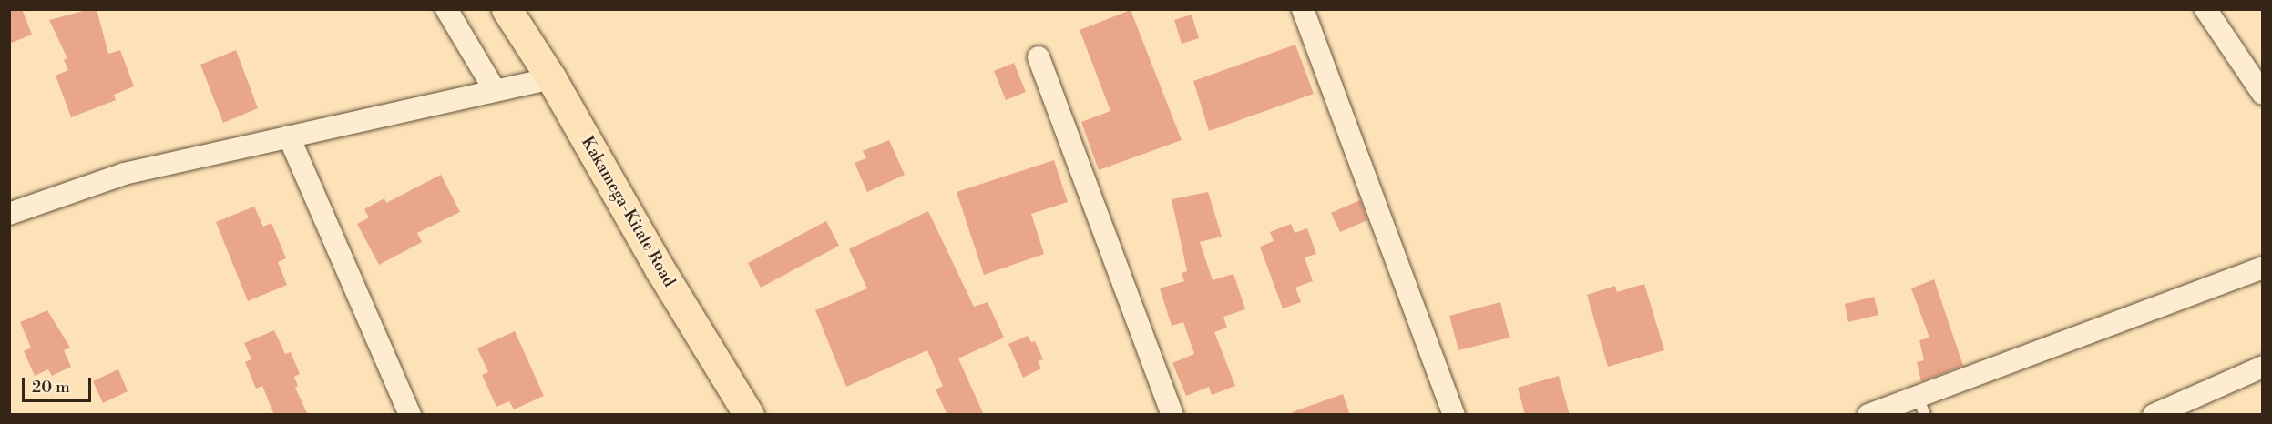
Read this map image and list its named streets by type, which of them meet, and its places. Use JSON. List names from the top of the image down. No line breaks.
{"streets":{"highway":["Kakamega-Kitale Road"]},"scale_bar":"20 m"}
